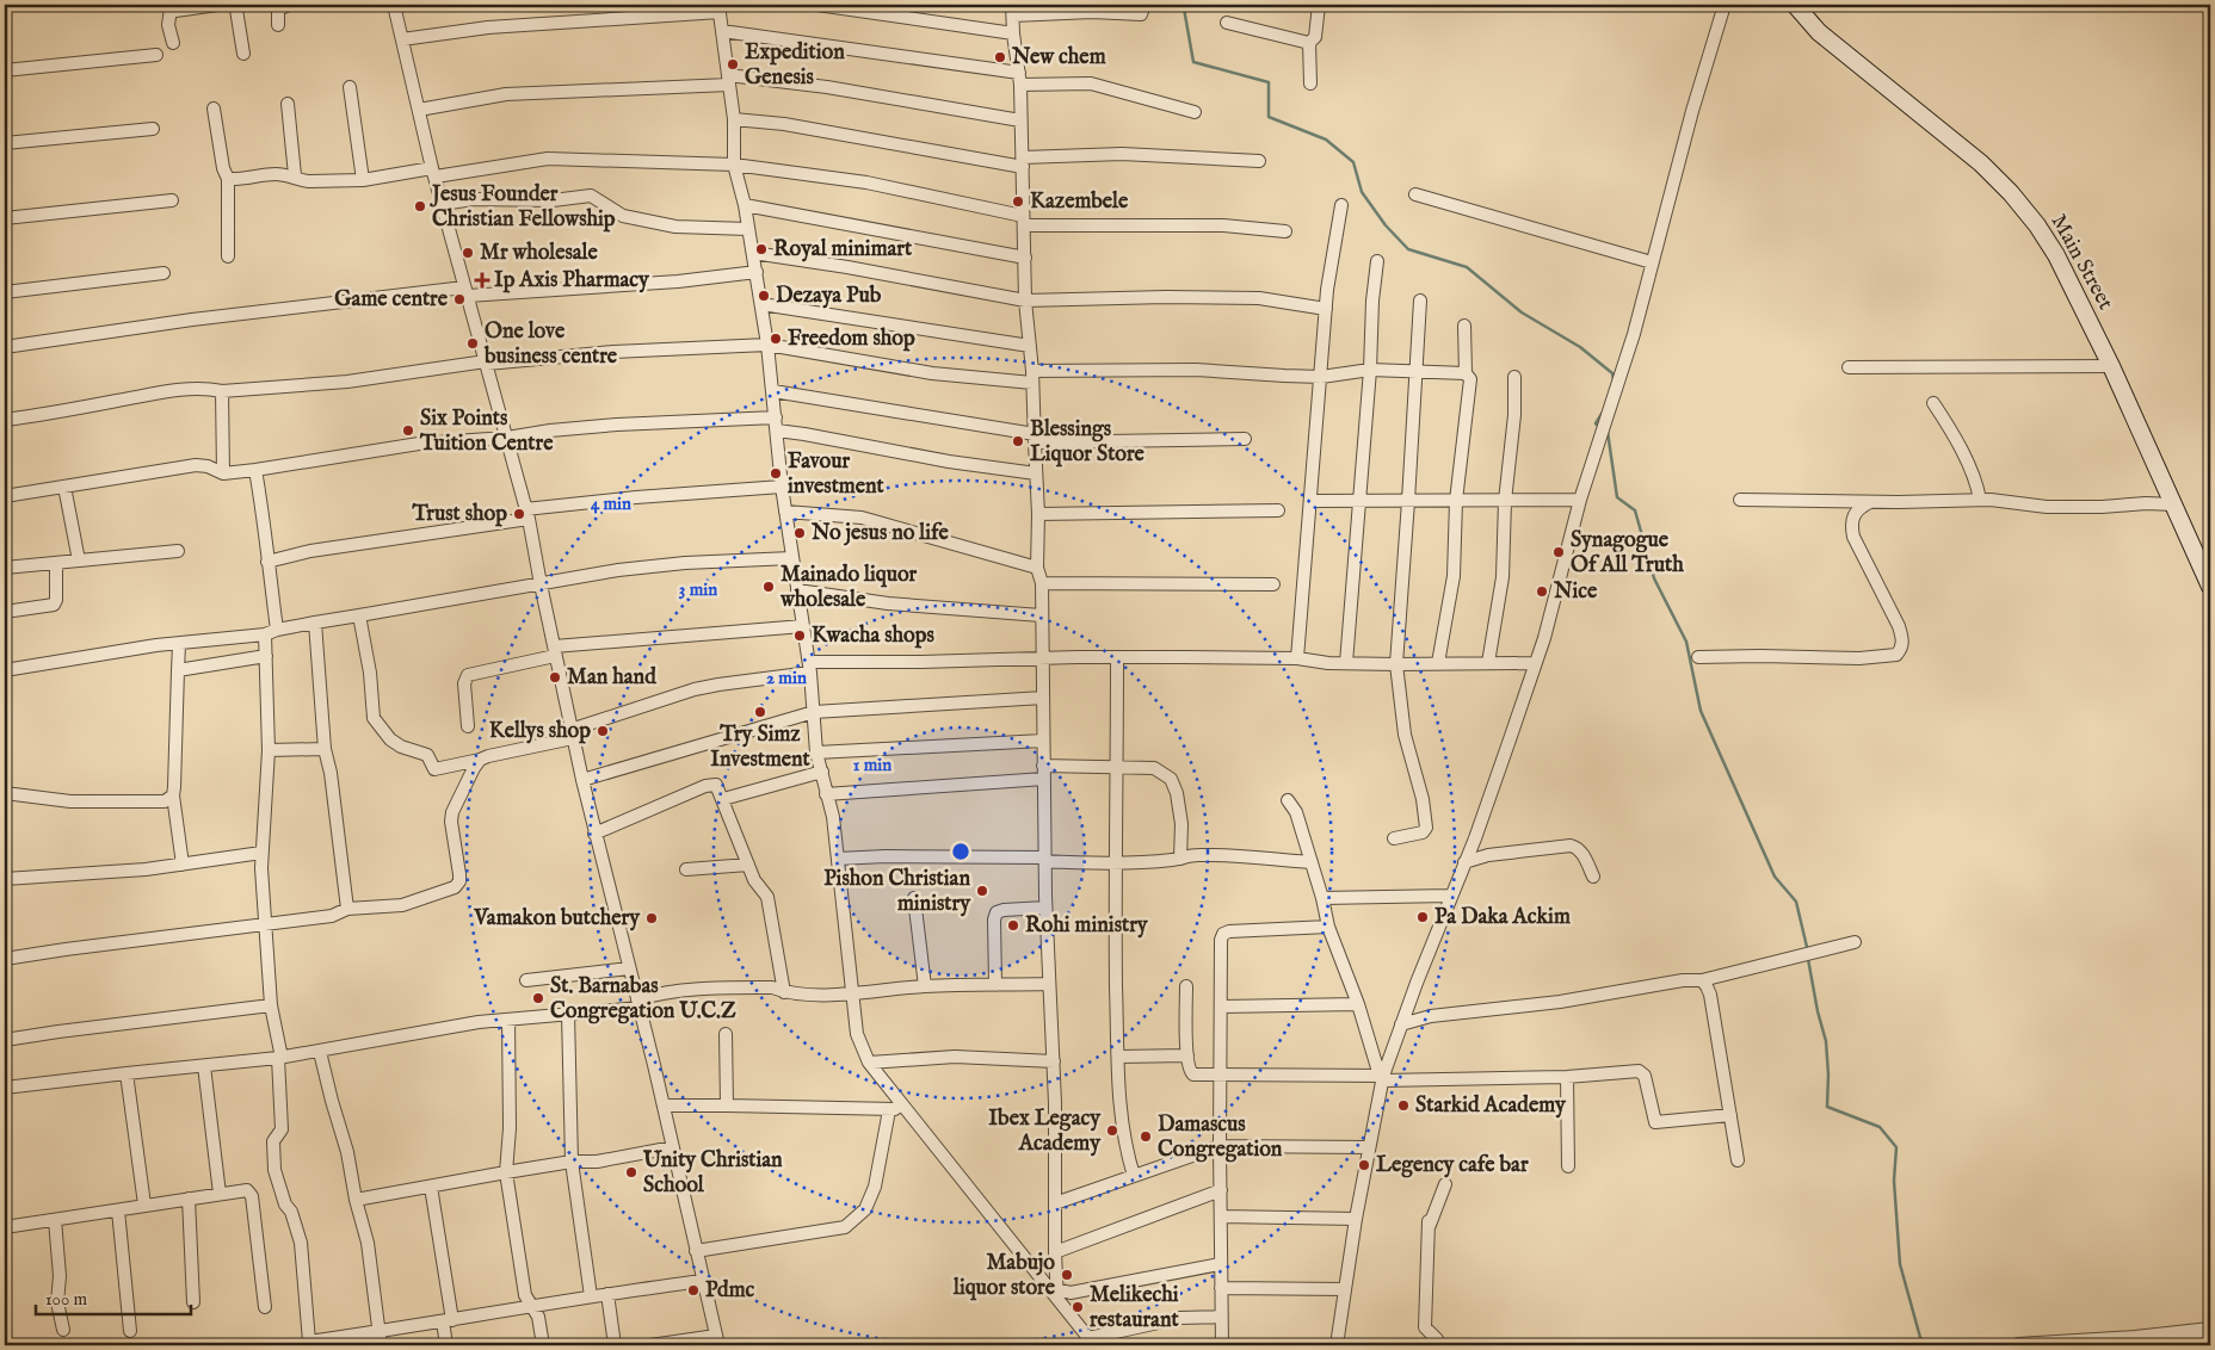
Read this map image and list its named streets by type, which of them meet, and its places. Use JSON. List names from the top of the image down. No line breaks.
{"streets":{"main road":["Main Street"]},"places":{"other":["New chem","Expedition Genesis","Kazembele","Jesus Founder Christian Fellowship","Royal minimart","Mr wholesale","Dezaya Pub","Game centre","Freedom shop","One love business centre","Six Points Tuition Centre","Blessings Liquor Store","Favour investment","Trust shop","No jesus no life","Synagogue Of All Truth","Mainado liquor wholesale","Nice","Kwacha shops","Man hand","Try Simz Investment","Kellys shop","Pishon Christian ministry","Pa Daka Ackim","Vamakon butchery","Rohi ministry","St. Barnabas Congregation U.C.Z","Starkid Academy","Ibex Legacy Academy","Damascus Congregation","Legency cafe bar","Unity Christian School","Mabujo liquor store","Pdmc","Melikechi restaurant"],"health":["Ip Axis Pharmacy"]},"scale_bar":"100 m","rings":["4 min","3 min","2 min","1 min"]}
